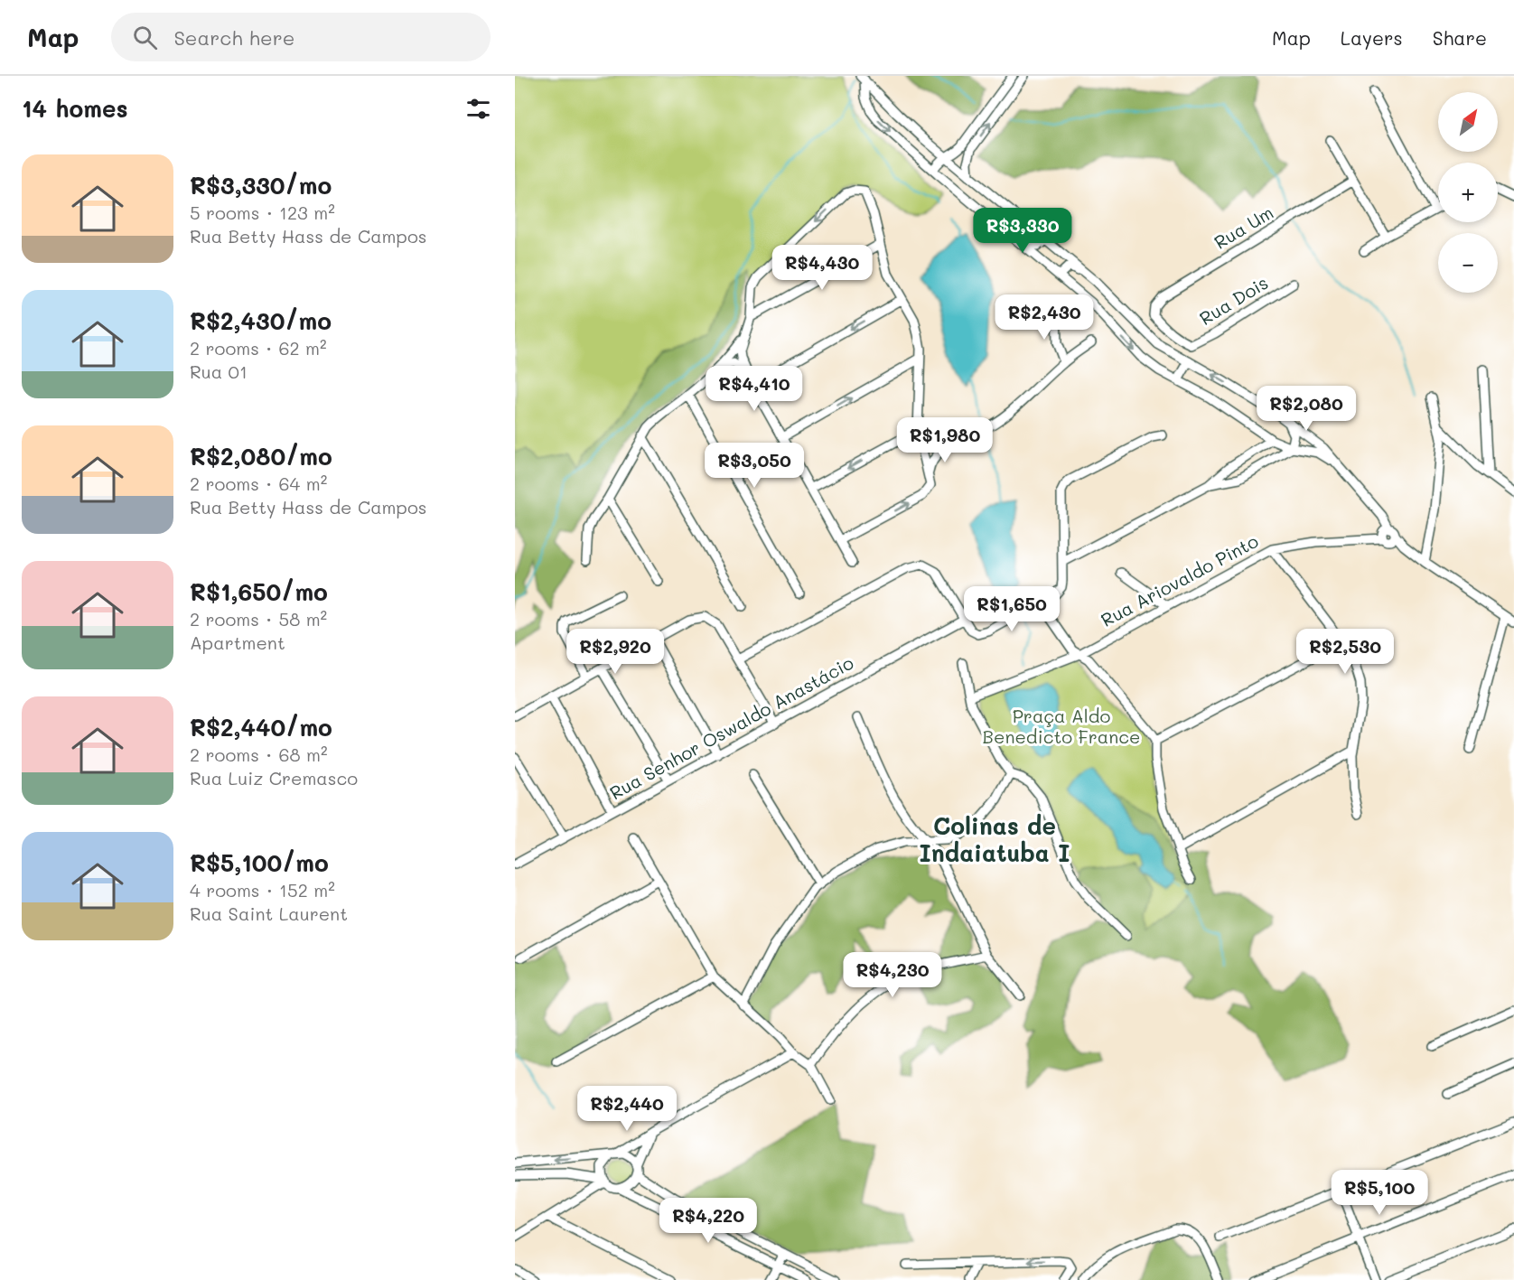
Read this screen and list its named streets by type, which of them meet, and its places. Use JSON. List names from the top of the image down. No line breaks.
{"streets":{"street":["Rua Um","Rua Dois","Rua Ariovaldo Pinto","Rua Senhor Oswaldo Anastácio"]},"crossings":[["Rua Um","Rua Dois"]],"districts":["Colinas de Indaiatuba I"],"parks":["Praça Aldo Benedicto France"],"north":"top right","page":{"header":"Map","search":"Search here","nav":["Map","Layers","Share"],"heading":"14 homes","map_buttons":["+","−"],"list":[{"name":"R$3,330/mo","note":"5 rooms · 123 m² · Rua Betty Hass de Campos"},{"name":"R$2,430/mo","note":"2 rooms · 62 m² · Rua 01"},{"name":"R$2,080/mo","note":"2 rooms · 64 m² · Rua Betty Hass de Campos"},{"name":"R$1,650/mo","note":"2 rooms · 58 m² · Apartment"},{"name":"R$2,440/mo","note":"2 rooms · 68 m² · Rua Luiz Cremasco"},{"name":"R$5,100/mo","note":"4 rooms · 152 m² · Rua Saint Laurent"}],"price":["R$3,330","R$4,430","R$2,430","R$4,410","R$2,080","R$1,980","R$3,050","R$1,650","R$2,920","R$2,530","R$4,230","R$2,440","R$5,100","R$4,220"]}}
